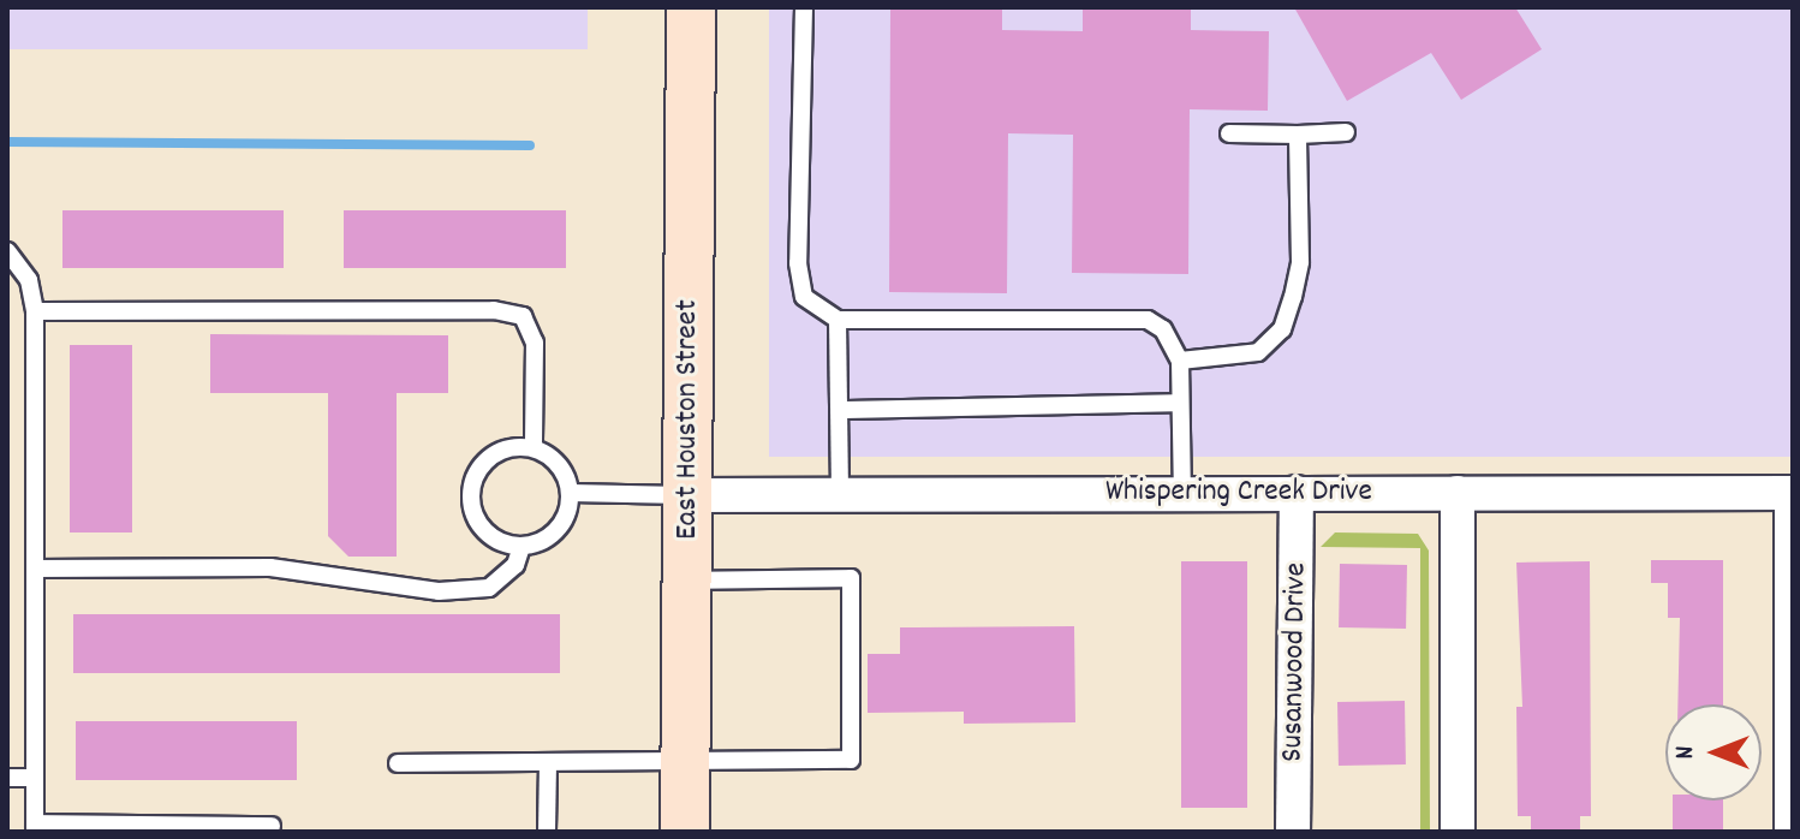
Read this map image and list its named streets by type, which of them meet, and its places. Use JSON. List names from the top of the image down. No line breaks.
{"streets":{"main road":["East Houston Street"],"street":["Whispering Creek Drive","Susanwood Drive"]},"crossings":[["East Houston Street","Whispering Creek Drive"],["Whispering Creek Drive","Susanwood Drive"]],"north":"left"}
